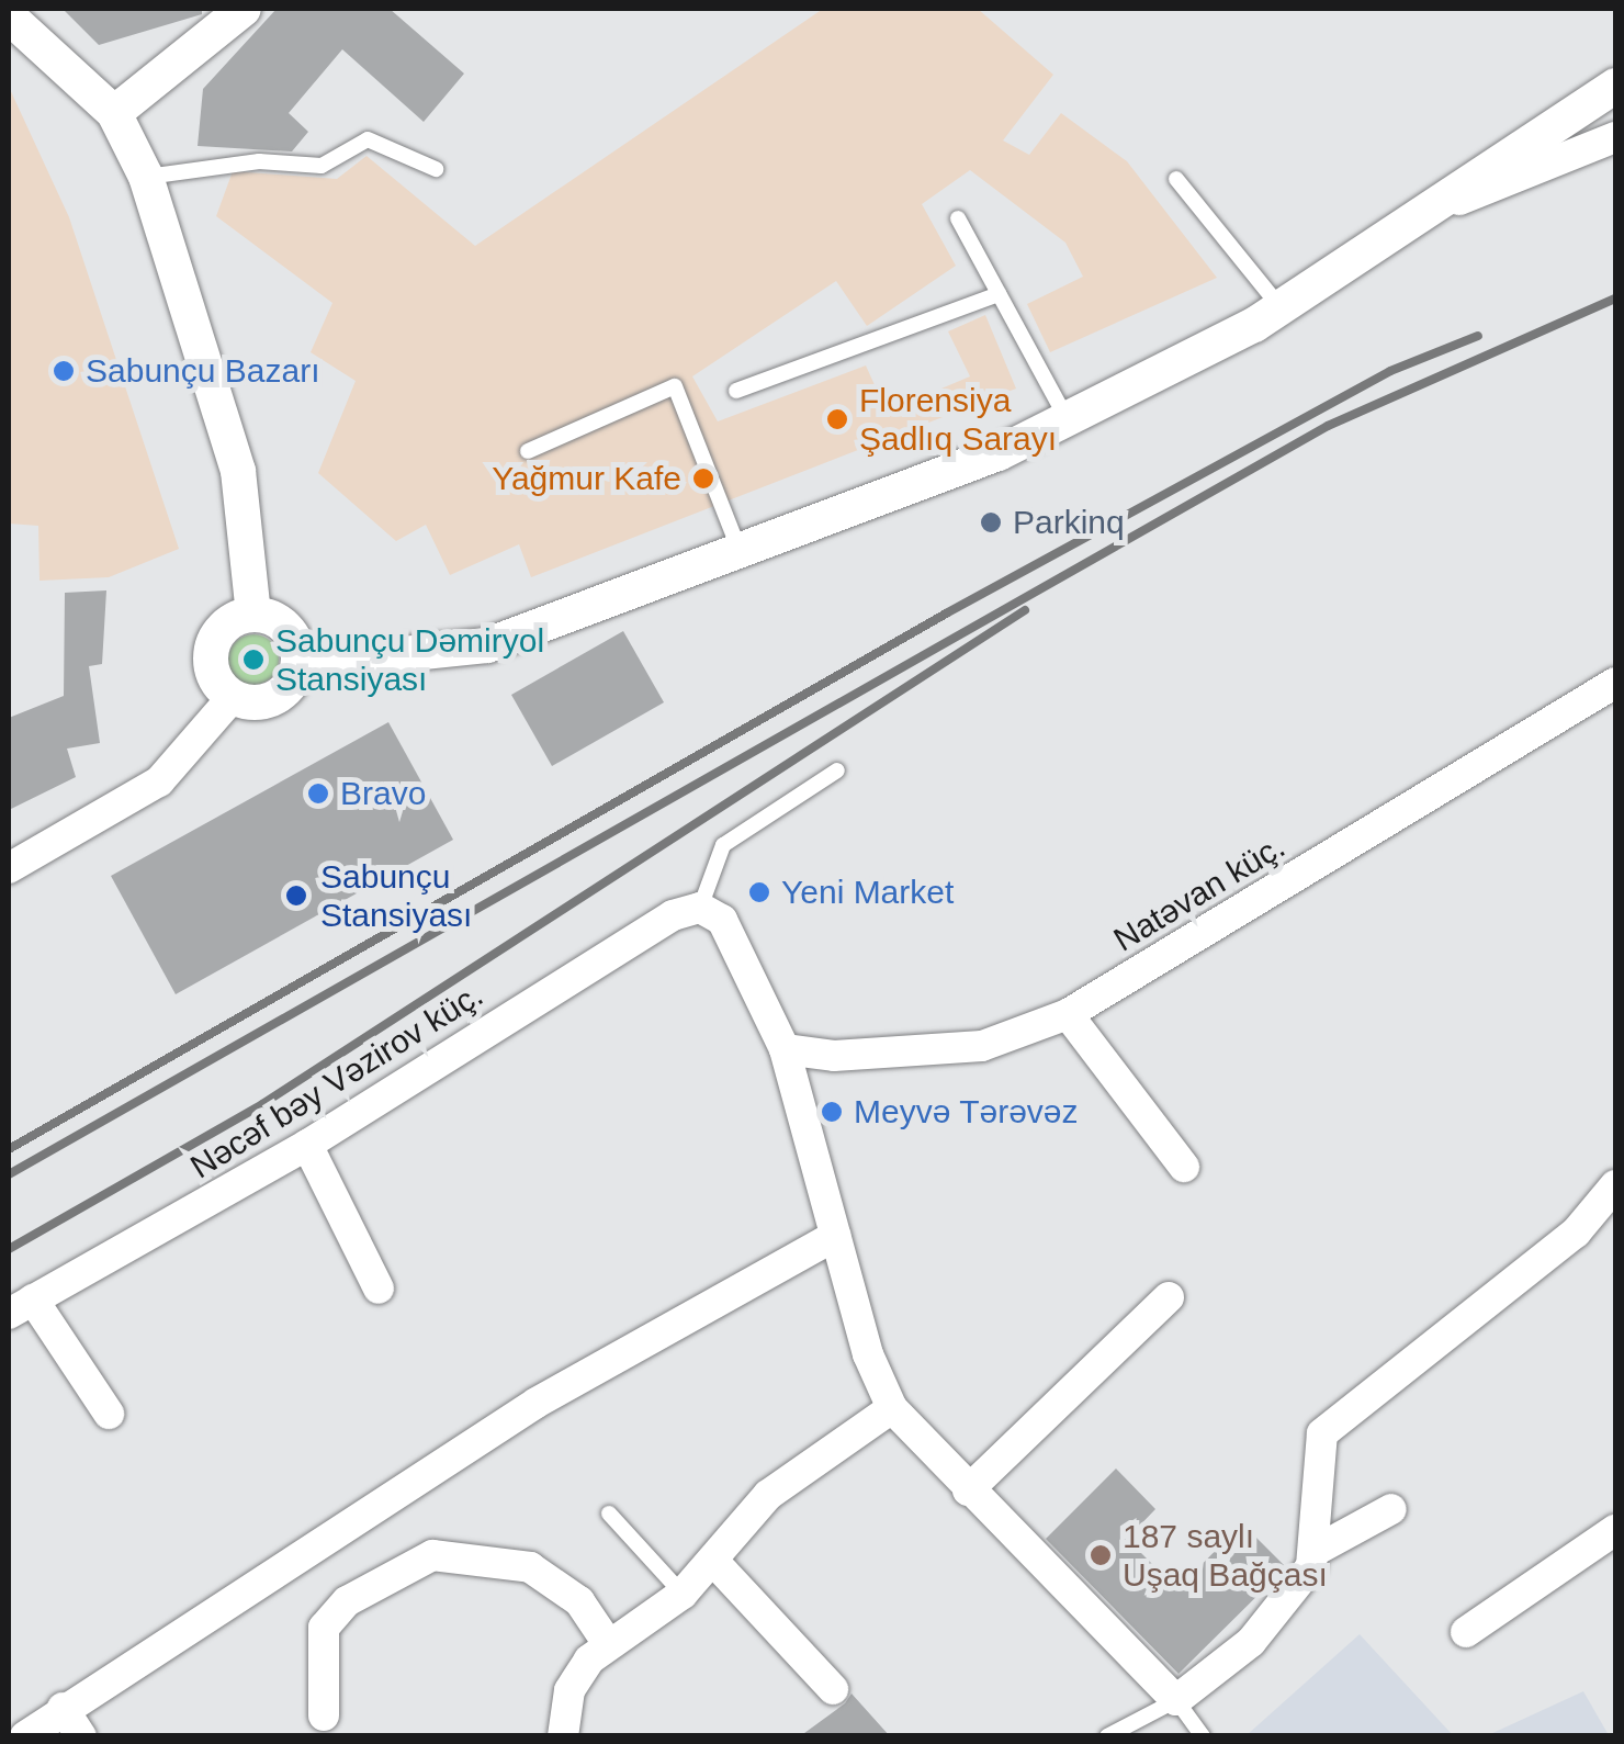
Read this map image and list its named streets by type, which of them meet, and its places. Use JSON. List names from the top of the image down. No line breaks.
{"streets":{"street":["Natəvan küç.","Nəcəf bəy Vəzirov küç."]},"places":["Sabunçu Bazarı","Florensiya Şadlıq Sarayı","Yağmur Kafe","Parkinq","Sabunçu Dəmiryol Stansiyası","Bravo","Yeni Market","Sabunçu Stansiyası","Meyvə Tərəvəz","187 saylı Uşaq Bağçası"]}
